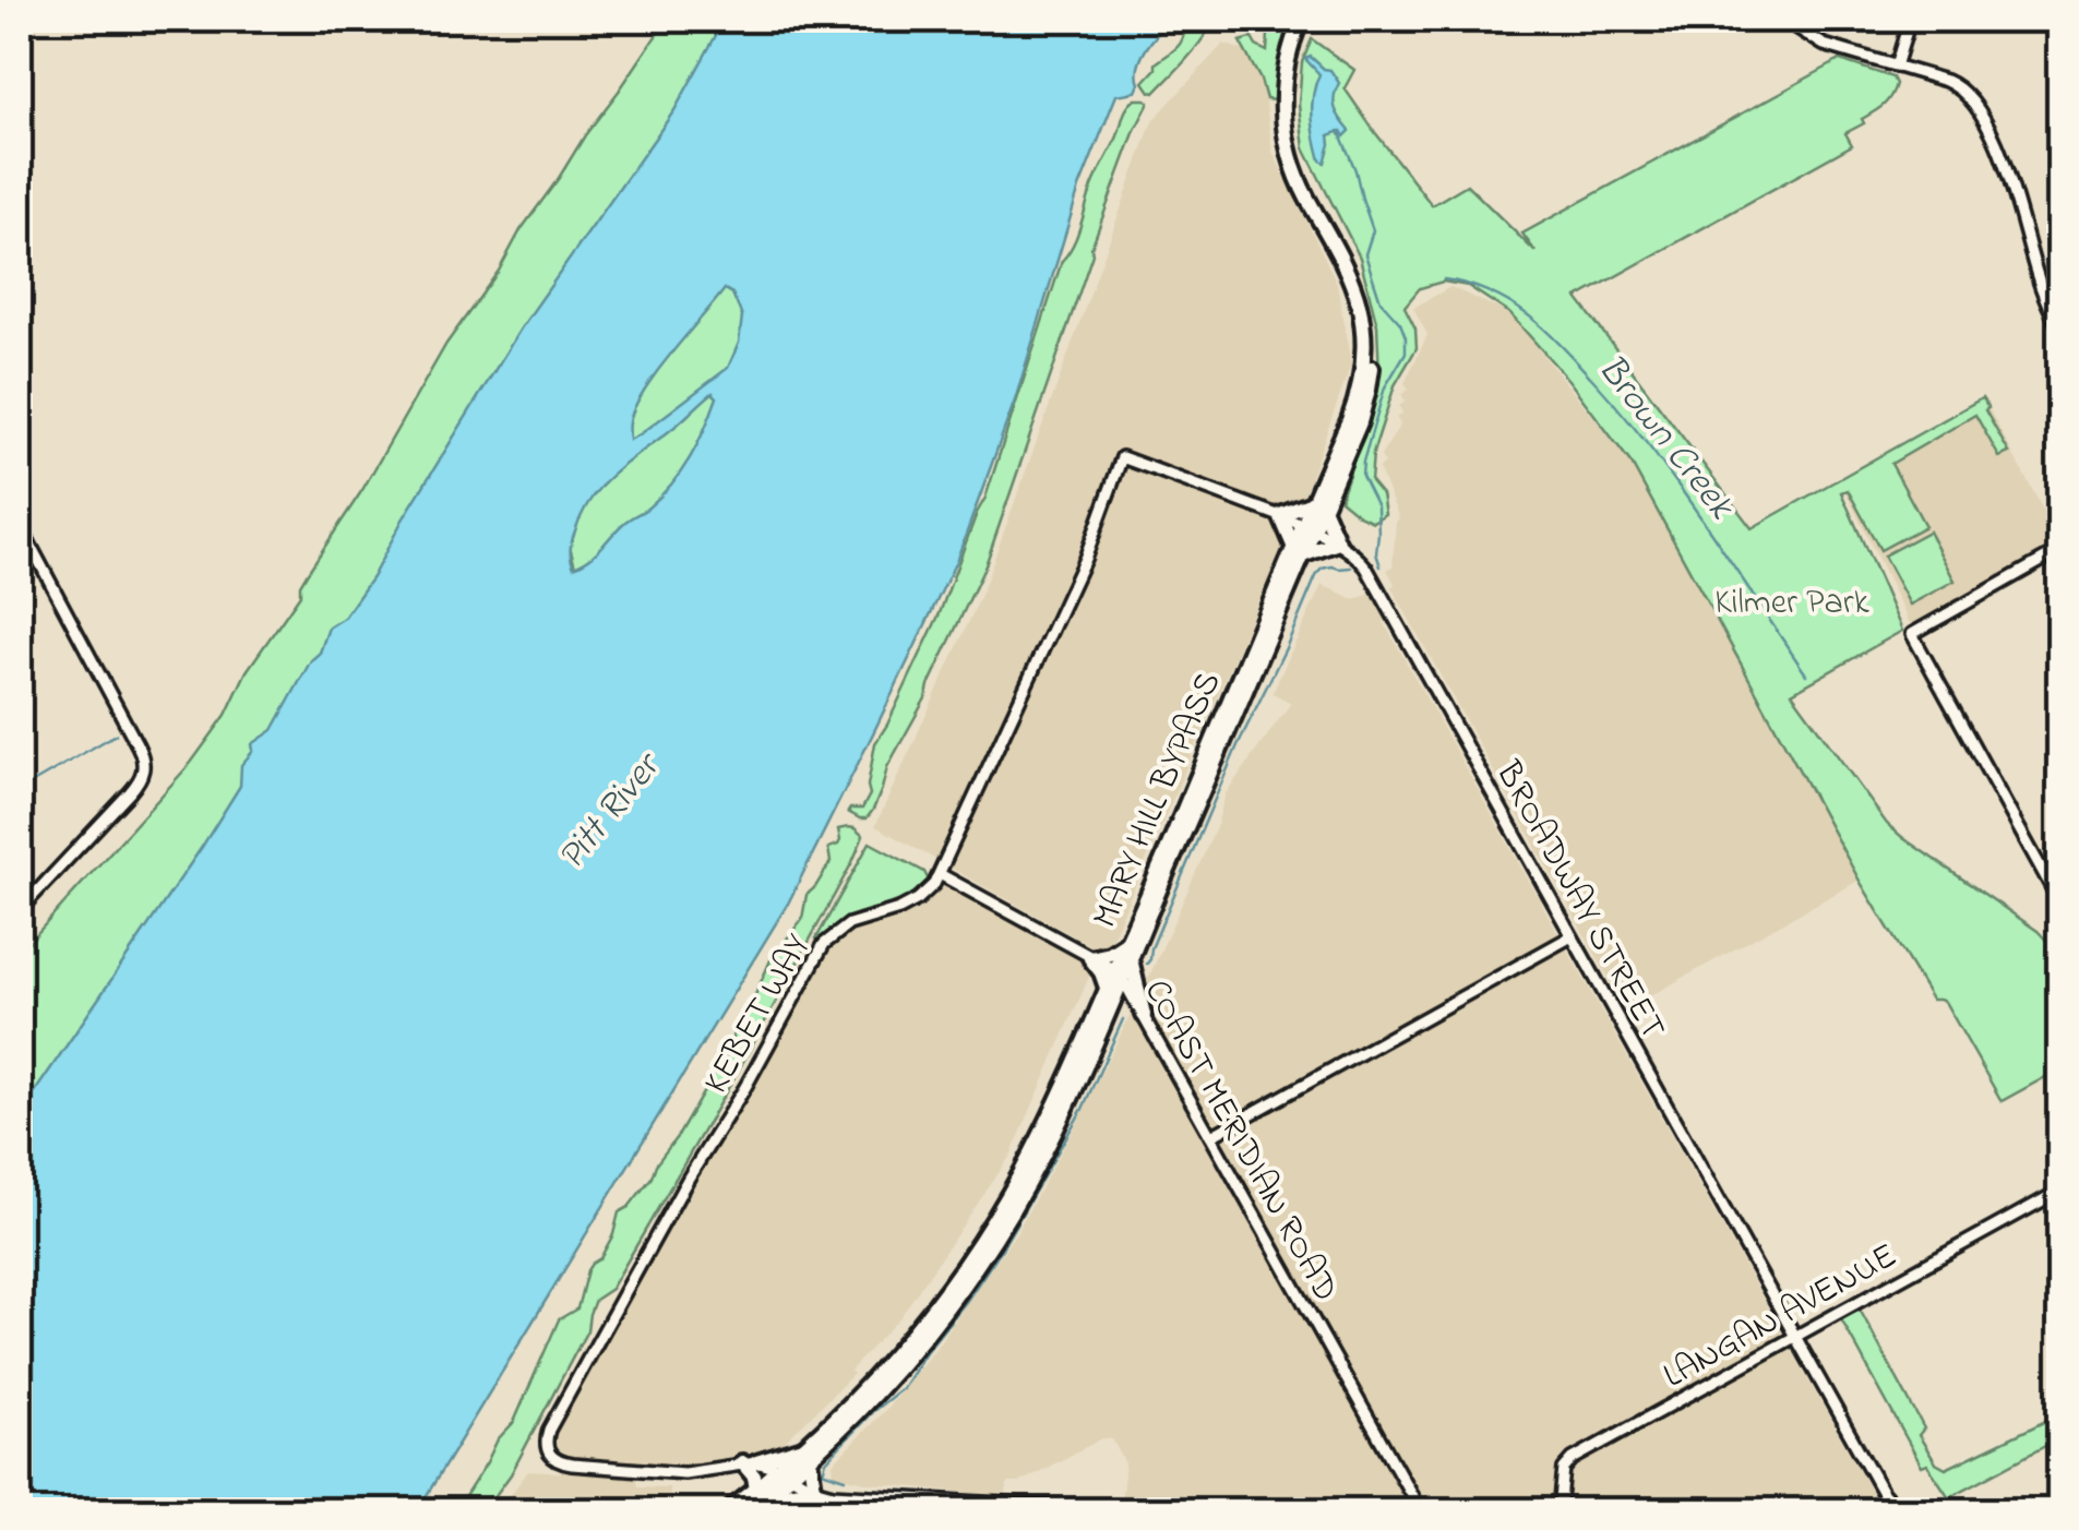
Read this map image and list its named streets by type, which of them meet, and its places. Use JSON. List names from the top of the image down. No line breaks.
{"streets":{"highway":["MARY HILL BYPASS"],"street":["BROADWAY STREET","KEBET WAY","COAST MERIDIAN ROAD","LANGAN AVENUE"]},"crossings":[["MARY HILL BYPASS","BROADWAY STREET"],["MARY HILL BYPASS","COAST MERIDIAN ROAD"],["BROADWAY STREET","KEBET WAY"],["BROADWAY STREET","LANGAN AVENUE"],["KEBET WAY","COAST MERIDIAN ROAD"]],"water":["Brown Creek","Pitt River"],"parks":["Kilmer Park"]}
